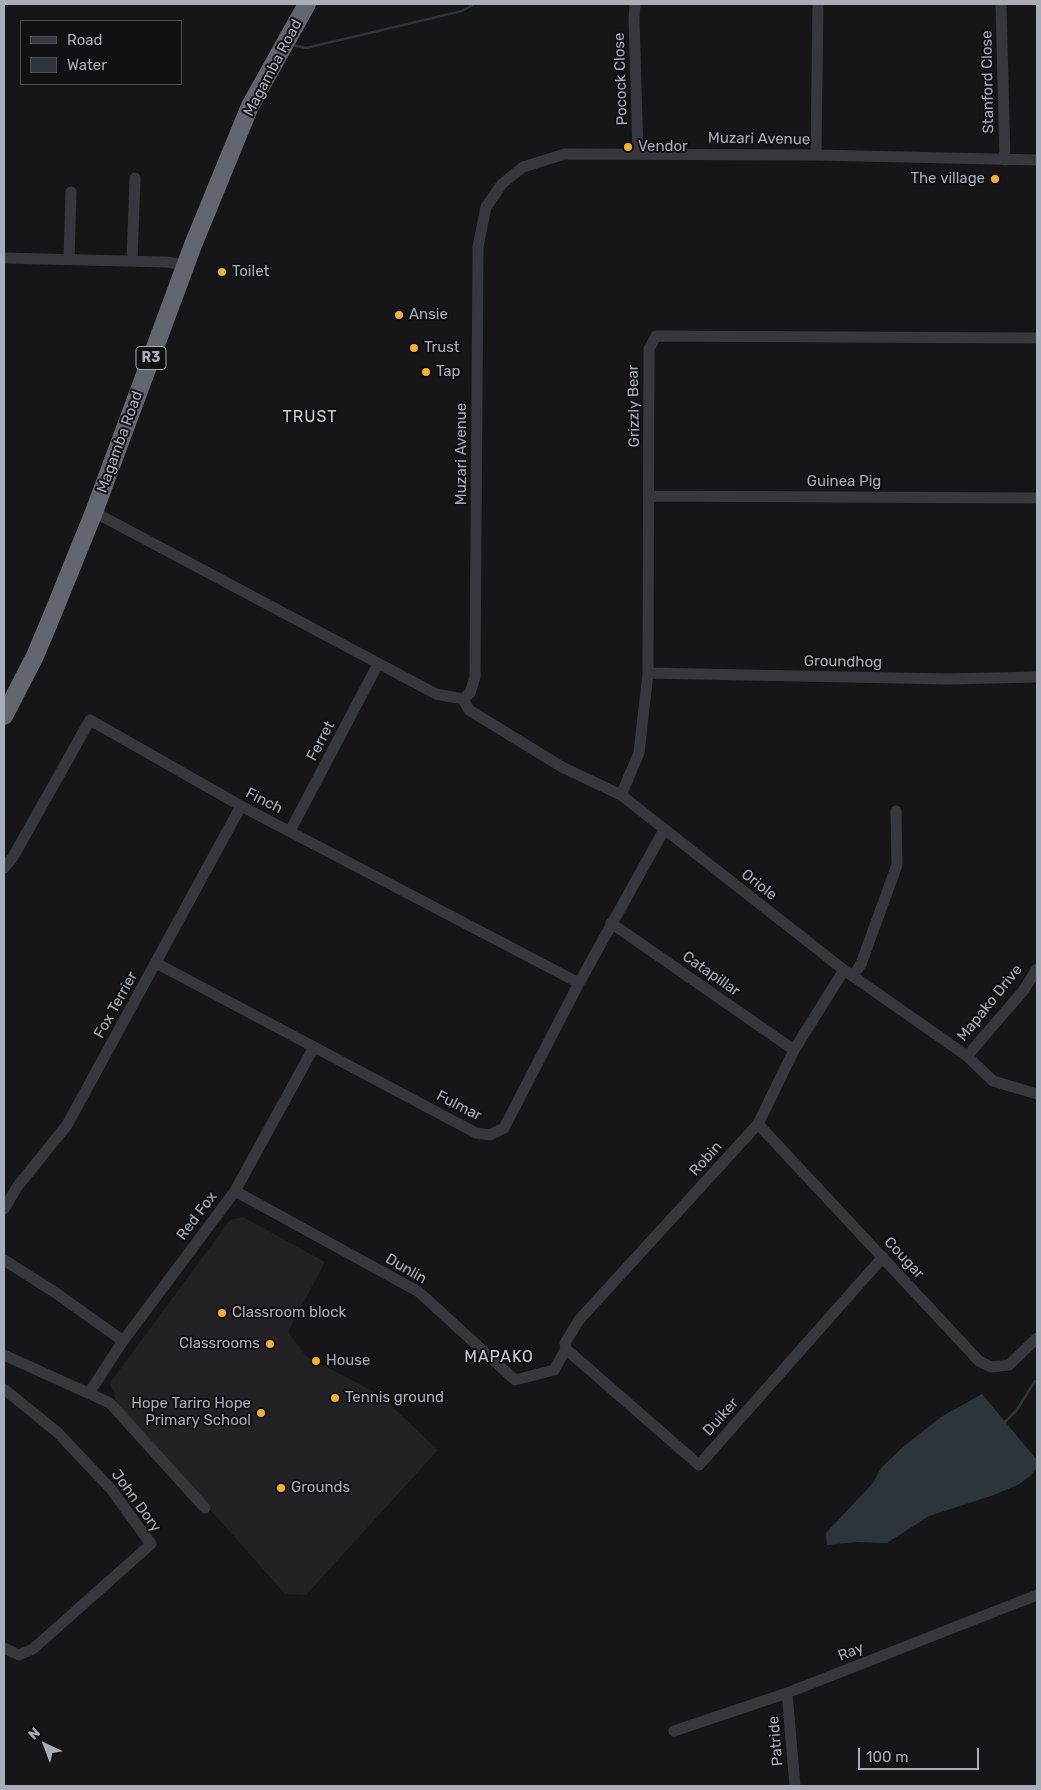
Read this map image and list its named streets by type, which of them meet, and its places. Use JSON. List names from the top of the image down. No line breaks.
{"streets":{"highway":["Magamba Road","R3"],"street":["Pocock Close","Stanford Close","Muzari Avenue","Grizzly Bear","Guinea Pig","Groundhog","Ferret","Finch","Oriole","Catapillar","Mapako Drive","Fox Terrier","Fulmar","Robin","Red Fox","Cougar","Dunlin","Duiker","John Dory","Ray","Patride"]},"crossings":[["Pocock Close","Muzari Avenue"],["Stanford Close","Muzari Avenue"],["Muzari Avenue","Oriole"],["Grizzly Bear","Guinea Pig"],["Grizzly Bear","Groundhog"],["Grizzly Bear","Oriole"],["Ferret","Finch"],["Finch","Fox Terrier"],["Finch","Fulmar"],["Oriole","Mapako Drive"],["Oriole","Fulmar"],["Oriole","Robin"],["Catapillar","Fulmar"],["Catapillar","Robin"],["Fox Terrier","Fulmar"],["Fulmar","Red Fox"],["Robin","Cougar"],["Robin","Dunlin"],["Robin","Duiker"],["Red Fox","Dunlin"],["Cougar","Duiker"],["Dunlin","Duiker"],["Ray","Patride"]],"districts":["TRUST","MAPAKO"],"places":["Vendor","The village","Toilet","Ansie","Trust","Tap","Classroom block","Classrooms","House","Tennis ground","Hope Tariro Hope Primary School","Grounds"],"legend":["Road","Water"],"scale_bar":"100 m","north":"top left"}
